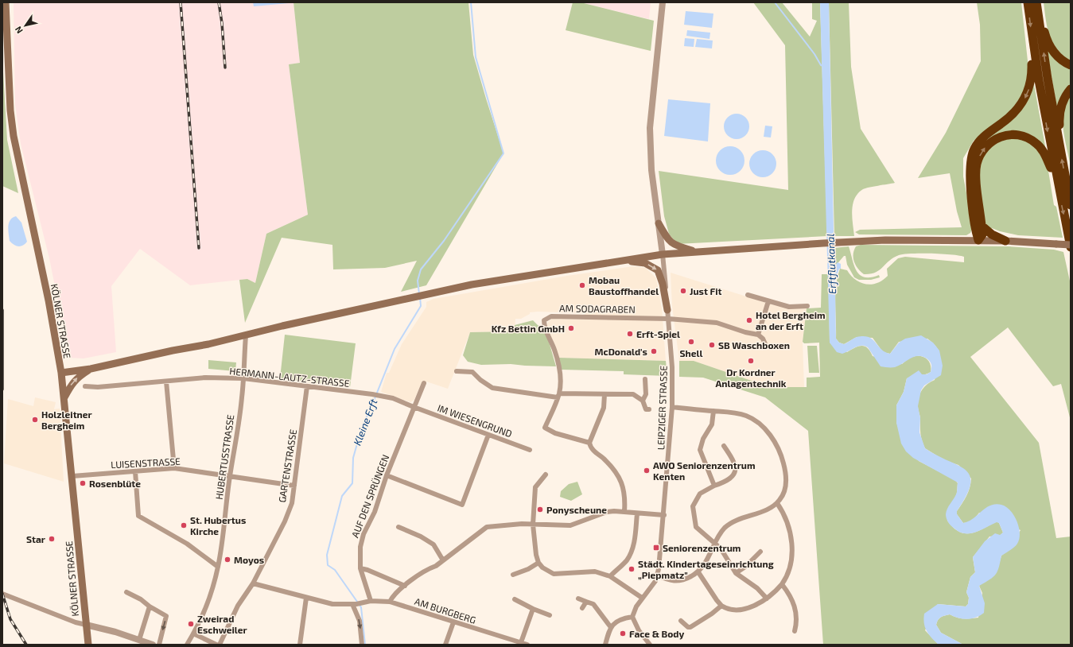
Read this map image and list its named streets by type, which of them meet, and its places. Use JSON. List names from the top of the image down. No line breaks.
{"streets":{"main road":["KÖLNER STRASSE"],"street":["AM SODAGRABEN","HERMANN-LAUTZ-STRASSE","LEIPZIGER STRASSE","IM WIESENGRUND","HUBERTUSSTRASSE","LUISENSTRASSE","GARTENSTRASSE","AUF DEN SPRÜNGEN","AM BURGBERG"]},"crossings":[["AM SODAGRABEN","LEIPZIGER STRASSE"],["KÖLNER STRASSE","LUISENSTRASSE"],["HERMANN-LAUTZ-STRASSE","IM WIESENGRUND"],["HERMANN-LAUTZ-STRASSE","HUBERTUSSTRASSE"],["HERMANN-LAUTZ-STRASSE","GARTENSTRASSE"],["HERMANN-LAUTZ-STRASSE","AUF DEN SPRÜNGEN"],["IM WIESENGRUND","AUF DEN SPRÜNGEN"],["HUBERTUSSTRASSE","LUISENSTRASSE"],["LUISENSTRASSE","GARTENSTRASSE"],["GARTENSTRASSE","AM BURGBERG"],["AUF DEN SPRÜNGEN","AM BURGBERG"]],"water":["Erftflutkanal","Kleine Erft"],"places":{"other":["Mobau Baustoffhandel","Just Fit","Hotel Bergheim an der Erft","Kfz Bettin GmbH","Erft-Spiel","Shell","SB Waschboxen","McDonald's","Dr Kordner Anlagentechnik","Holzleitner Bergheim","AWO Seniorenzentrum Kenten","Rosenblüte","Ponyscheune","St. Hubertus Kirche","Star","Moyos","Städt. Kindertageseinrichtung „Piepmatz\"","Zweirad Eschweiler","Face & Body"],"transit":["Seniorenzentrum"]},"north":"bottom left"}
